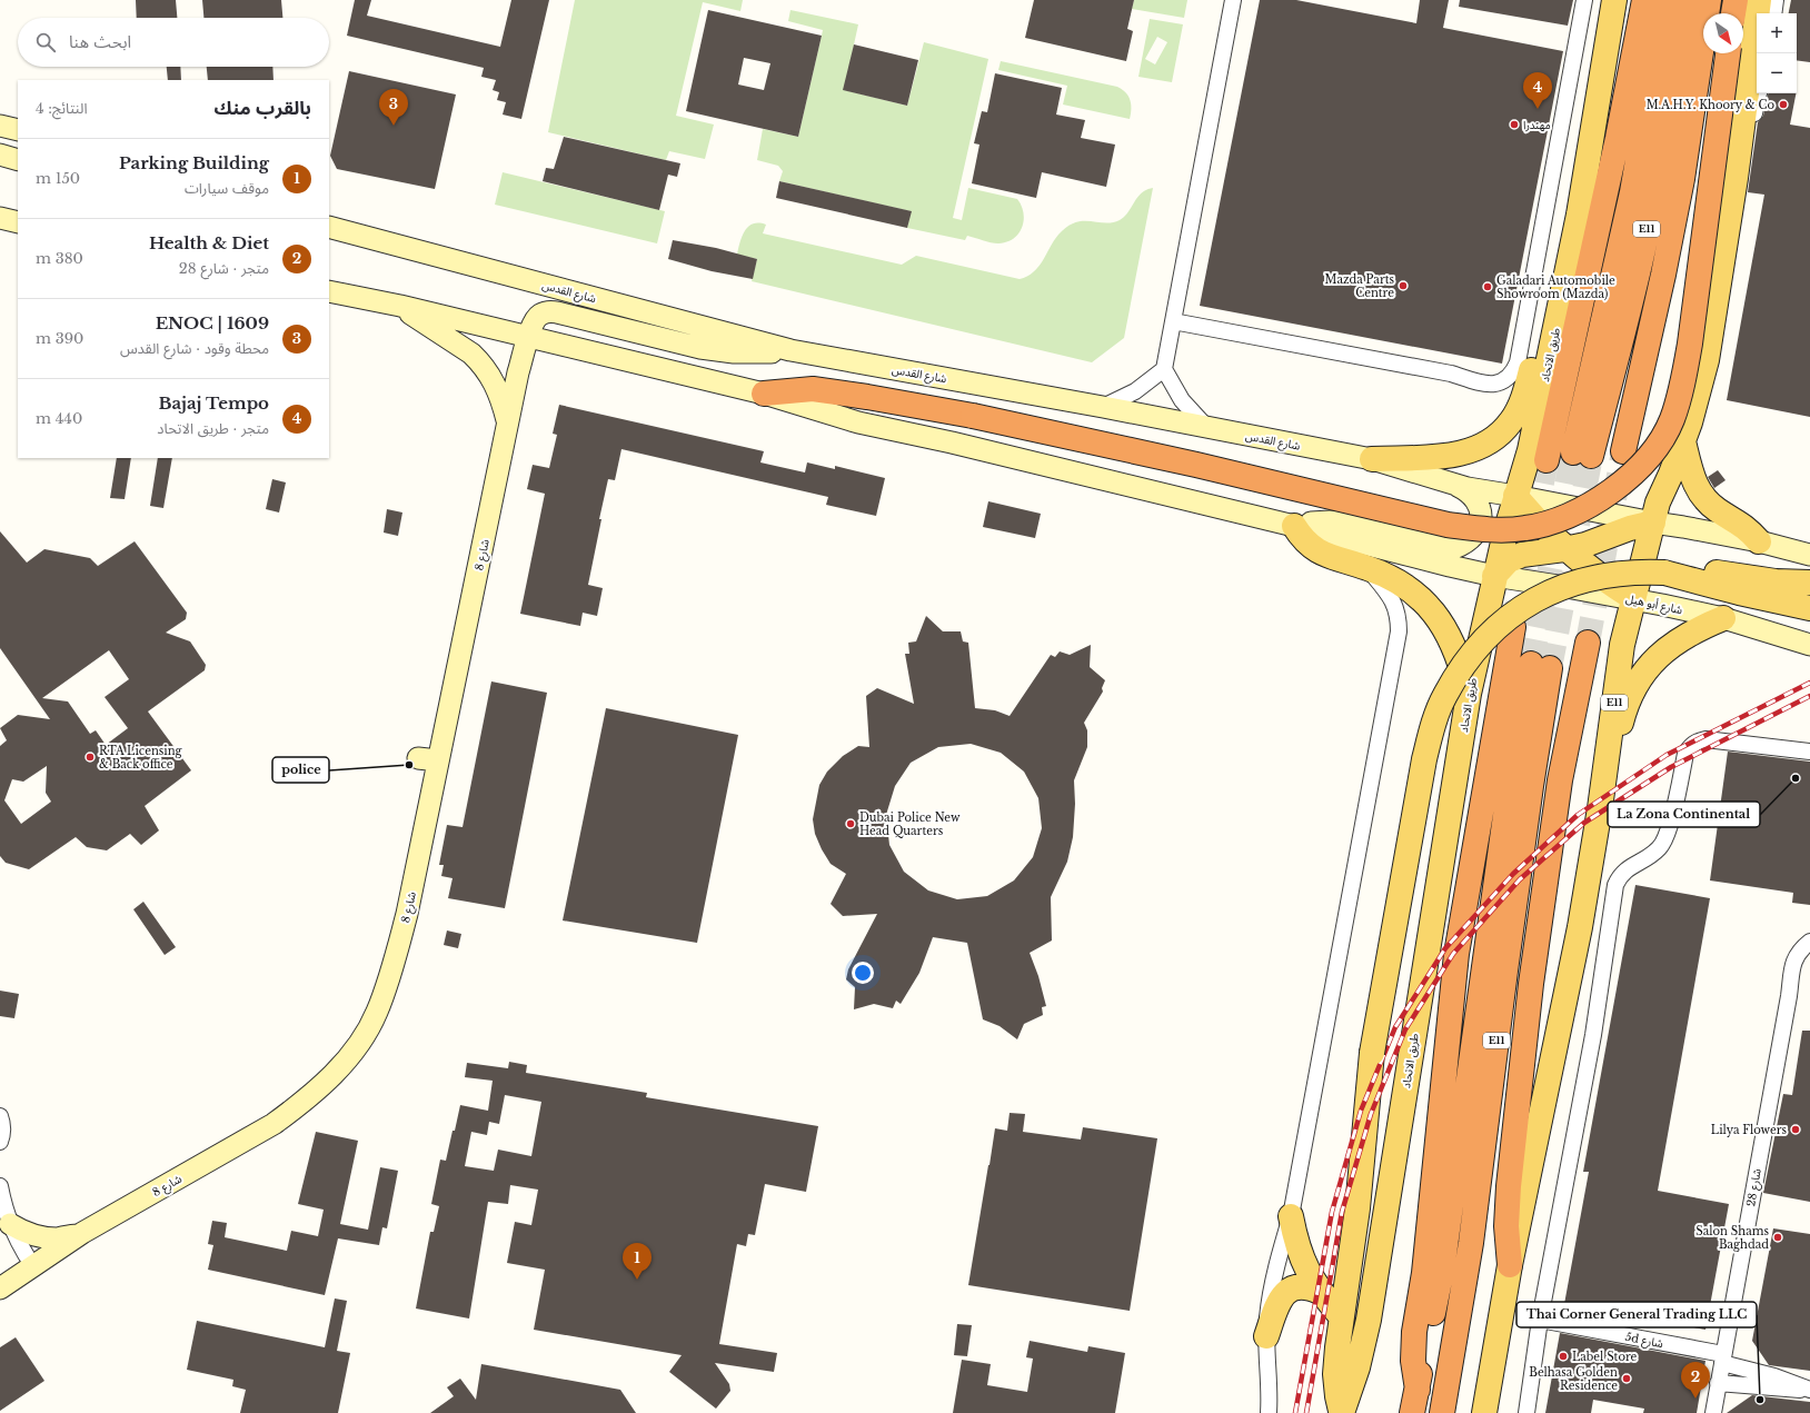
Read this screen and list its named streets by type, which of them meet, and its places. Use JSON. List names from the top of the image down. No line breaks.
{"streets":{"highway":["E11"],"main road":["شارع القدس","طريق الاتحاد","شارع 8","شارع أبو هيل"],"street":["شارع 28","5d شارع"]},"crossings":[["E11","شارع أبو هيل"],["شارع القدس","طريق الاتحاد"],["شارع القدس","شارع 8"],["طريق الاتحاد","شارع أبو هيل"],["شارع 28","5d شارع"]],"places":["M.A.H.Y. Khoory & Co","مهندرا","Mazda Parts Centre","Galadari Automobile Showroom (Mazda)","RTA Licensing & Back office","police","La Zona Continental","Dubai Police New Head Quarters","Lilya Flowers","Salon Shams Baghdad","Label Store","Belhasa Golden Residence","Thai Corner General Trading LLC"],"north":"bottom right","page":{"map_buttons":["+","−"],"search":"ابحث هنا","pins":["4","3","1","2"],"heading":["بالقرب منك","النتائج: 4"],"list":[{"mark":"1","name":"Parking Building","note":"موقف سيارات","value":"150 m"},{"mark":"2","name":"Health & Diet","note":"متجر · شارع 28","value":"380 m"},{"mark":"3","name":"ENOC | 1609","note":"محطة وقود · شارع القدس","value":"390 m"},{"mark":"4","name":"Bajaj Tempo","note":"متجر · طريق الاتحاد","value":"440 m"}]}}
